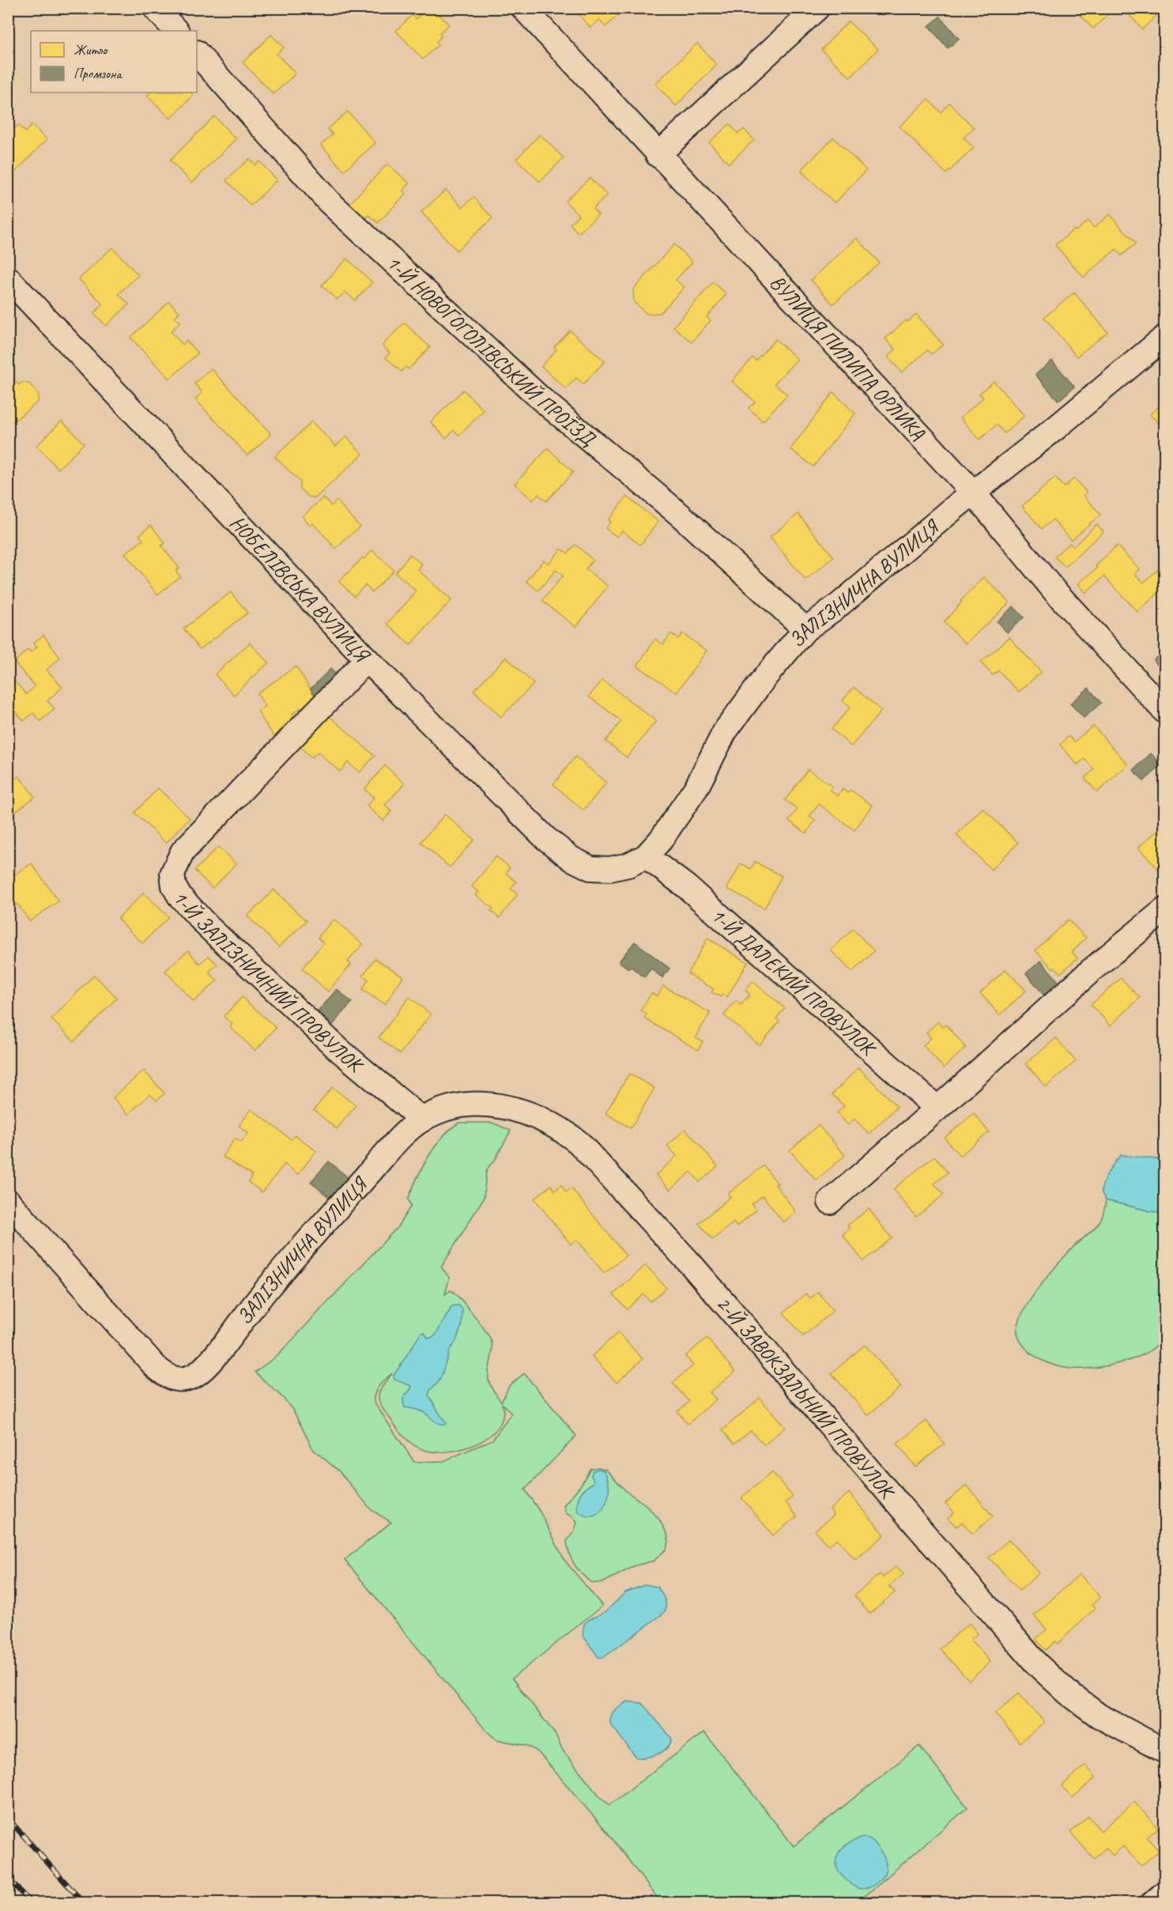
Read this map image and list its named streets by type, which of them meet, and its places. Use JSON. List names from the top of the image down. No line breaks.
{"streets":{"street":["1-Й НОВОГОГОЛІВСЬКИЙ ПРОЇЗД","ВУЛИЦЯ ПИЛИПА ОРЛИКА","ЗАЛІЗНИЧНА ВУЛИЦЯ","НОБЕЛІВСЬКА ВУЛИЦЯ","1-Й ЗАЛІЗНИЧНИЙ ПРОВУЛОК","1-Й ДАЛЕКИЙ ПРОВУЛОК","2-Й ЗАВОКЗАЛЬНИЙ ПРОВУЛОК"]},"crossings":[["1-Й НОВОГОГОЛІВСЬКИЙ ПРОЇЗД","ЗАЛІЗНИЧНА ВУЛИЦЯ"],["ВУЛИЦЯ ПИЛИПА ОРЛИКА","ЗАЛІЗНИЧНА ВУЛИЦЯ"],["ЗАЛІЗНИЧНА ВУЛИЦЯ","НОБЕЛІВСЬКА ВУЛИЦЯ"],["ЗАЛІЗНИЧНА ВУЛИЦЯ","1-Й ЗАЛІЗНИЧНИЙ ПРОВУЛОК"],["ЗАЛІЗНИЧНА ВУЛИЦЯ","1-Й ДАЛЕКИЙ ПРОВУЛОК"],["ЗАЛІЗНИЧНА ВУЛИЦЯ","2-Й ЗАВОКЗАЛЬНИЙ ПРОВУЛОК"],["НОБЕЛІВСЬКА ВУЛИЦЯ","1-Й ЗАЛІЗНИЧНИЙ ПРОВУЛОК"],["1-Й ЗАЛІЗНИЧНИЙ ПРОВУЛОК","2-Й ЗАВОКЗАЛЬНИЙ ПРОВУЛОК"]],"legend":["Житло","Промзона"]}
